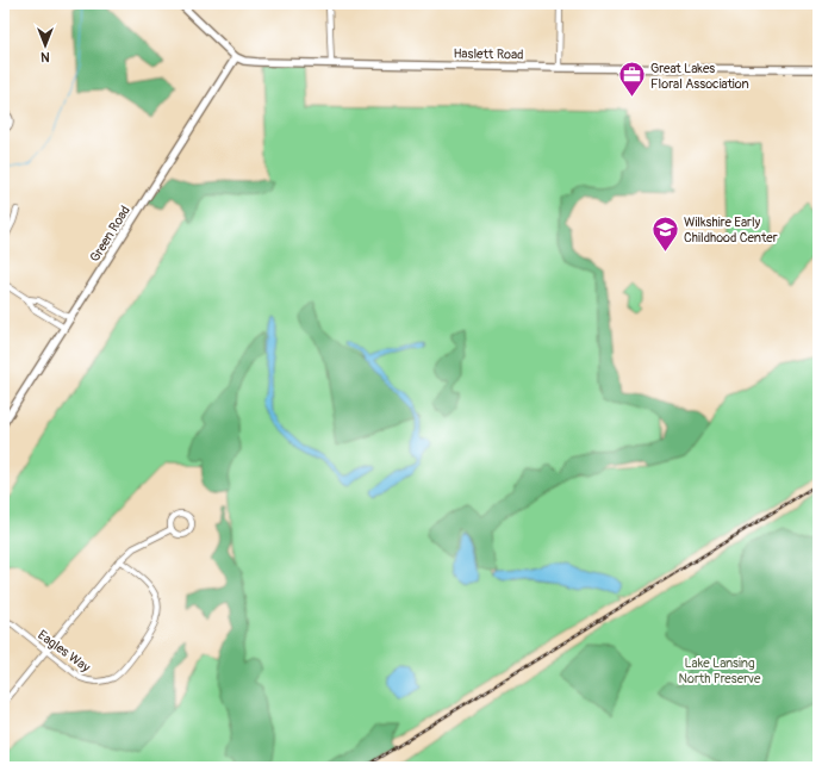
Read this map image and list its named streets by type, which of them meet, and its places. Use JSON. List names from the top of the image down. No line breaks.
{"streets":{"street":["Haslett Road","Green Road","Eagles Way"]},"crossings":[["Haslett Road","Green Road"]],"parks":["Lake Lansing North Preserve"],"places":{"office":["Great Lakes Floral Association"],"school or university":["Wilkshire Early Childhood Center"]},"north":"bottom"}
